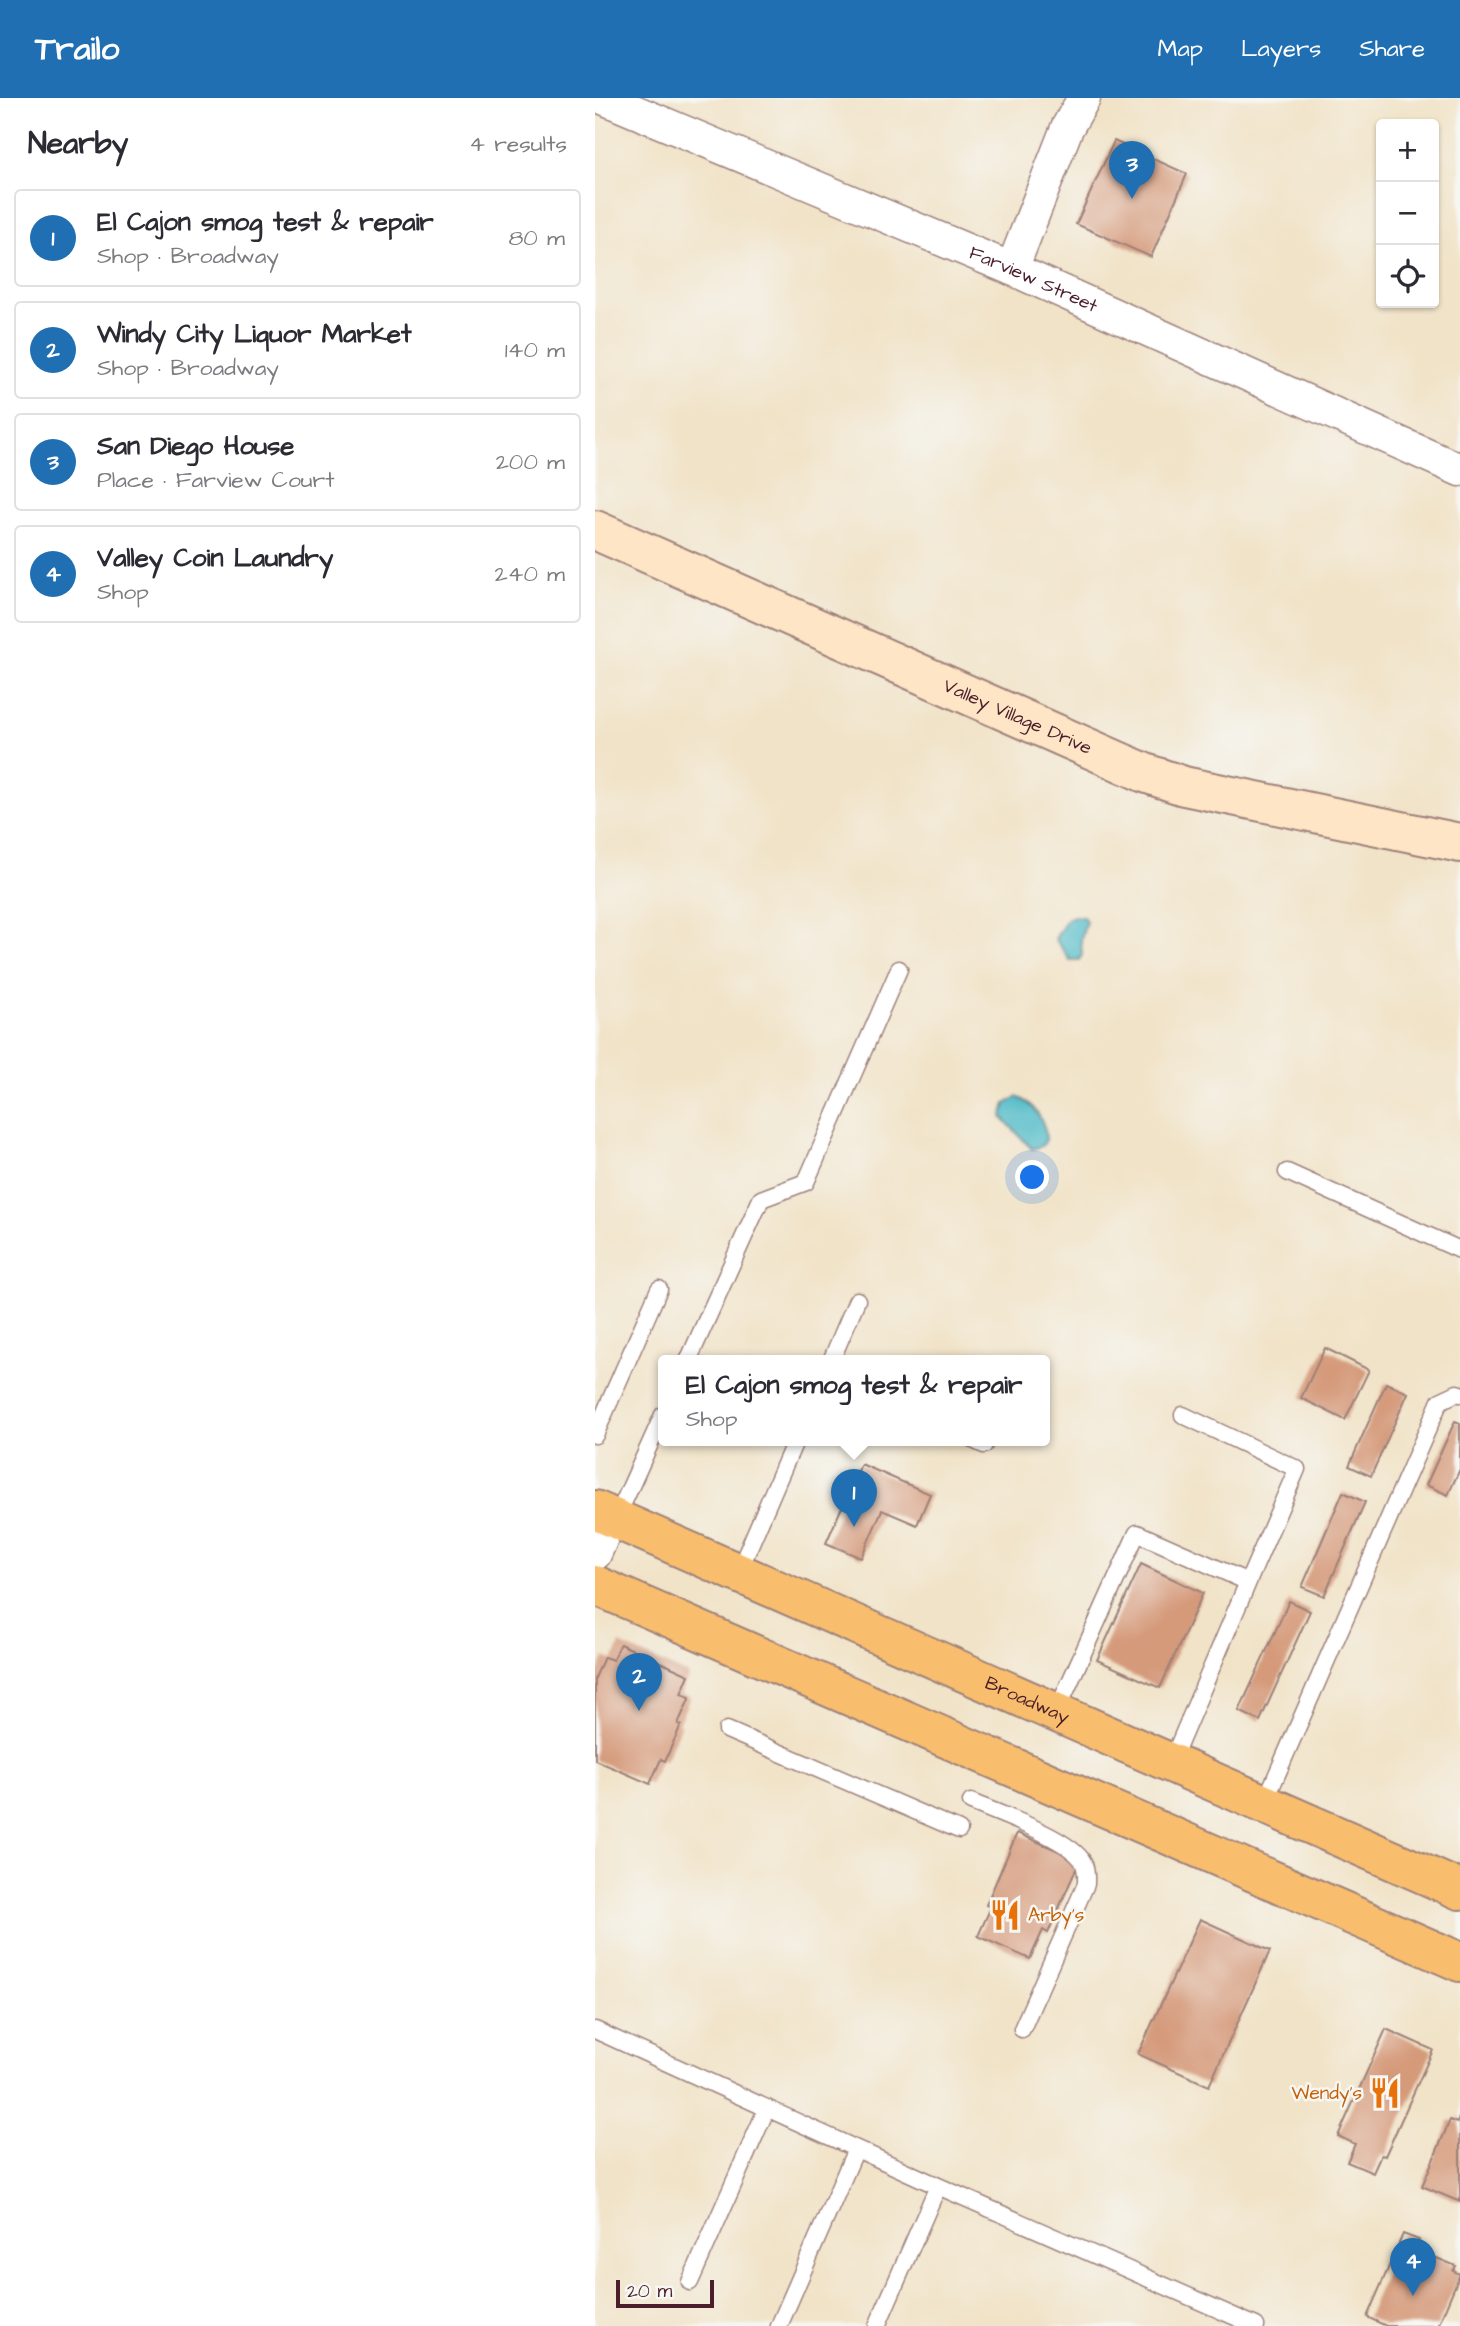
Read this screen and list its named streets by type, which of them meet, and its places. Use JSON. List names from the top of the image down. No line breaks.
{"streets":{"main road":["Broadway"],"street":["Farview Street","Valley Village Drive"]},"places":{"restaurant":["Arby's","Wendy's"]},"scale_bar":"20 m","page":{"header":"Trailo","nav":["Map","Layers","Share"],"heading":["Nearby","4 results"],"map_buttons":["+","−"],"pins":["3","1","2","4"],"list":[{"mark":"1","name":"El Cajon smog test & repair","note":"Shop · Broadway","value":"80 m"},{"mark":"2","name":"Windy City Liquor Market","note":"Shop · Broadway","value":"140 m"},{"mark":"3","name":"San Diego House","note":"Place · Farview Court","value":"200 m"},{"mark":"4","name":"Valley Coin Laundry","note":"Shop","value":"240 m"}],"popup":["El Cajon smog test & repair","Shop"],"scale":"20 m"}}
